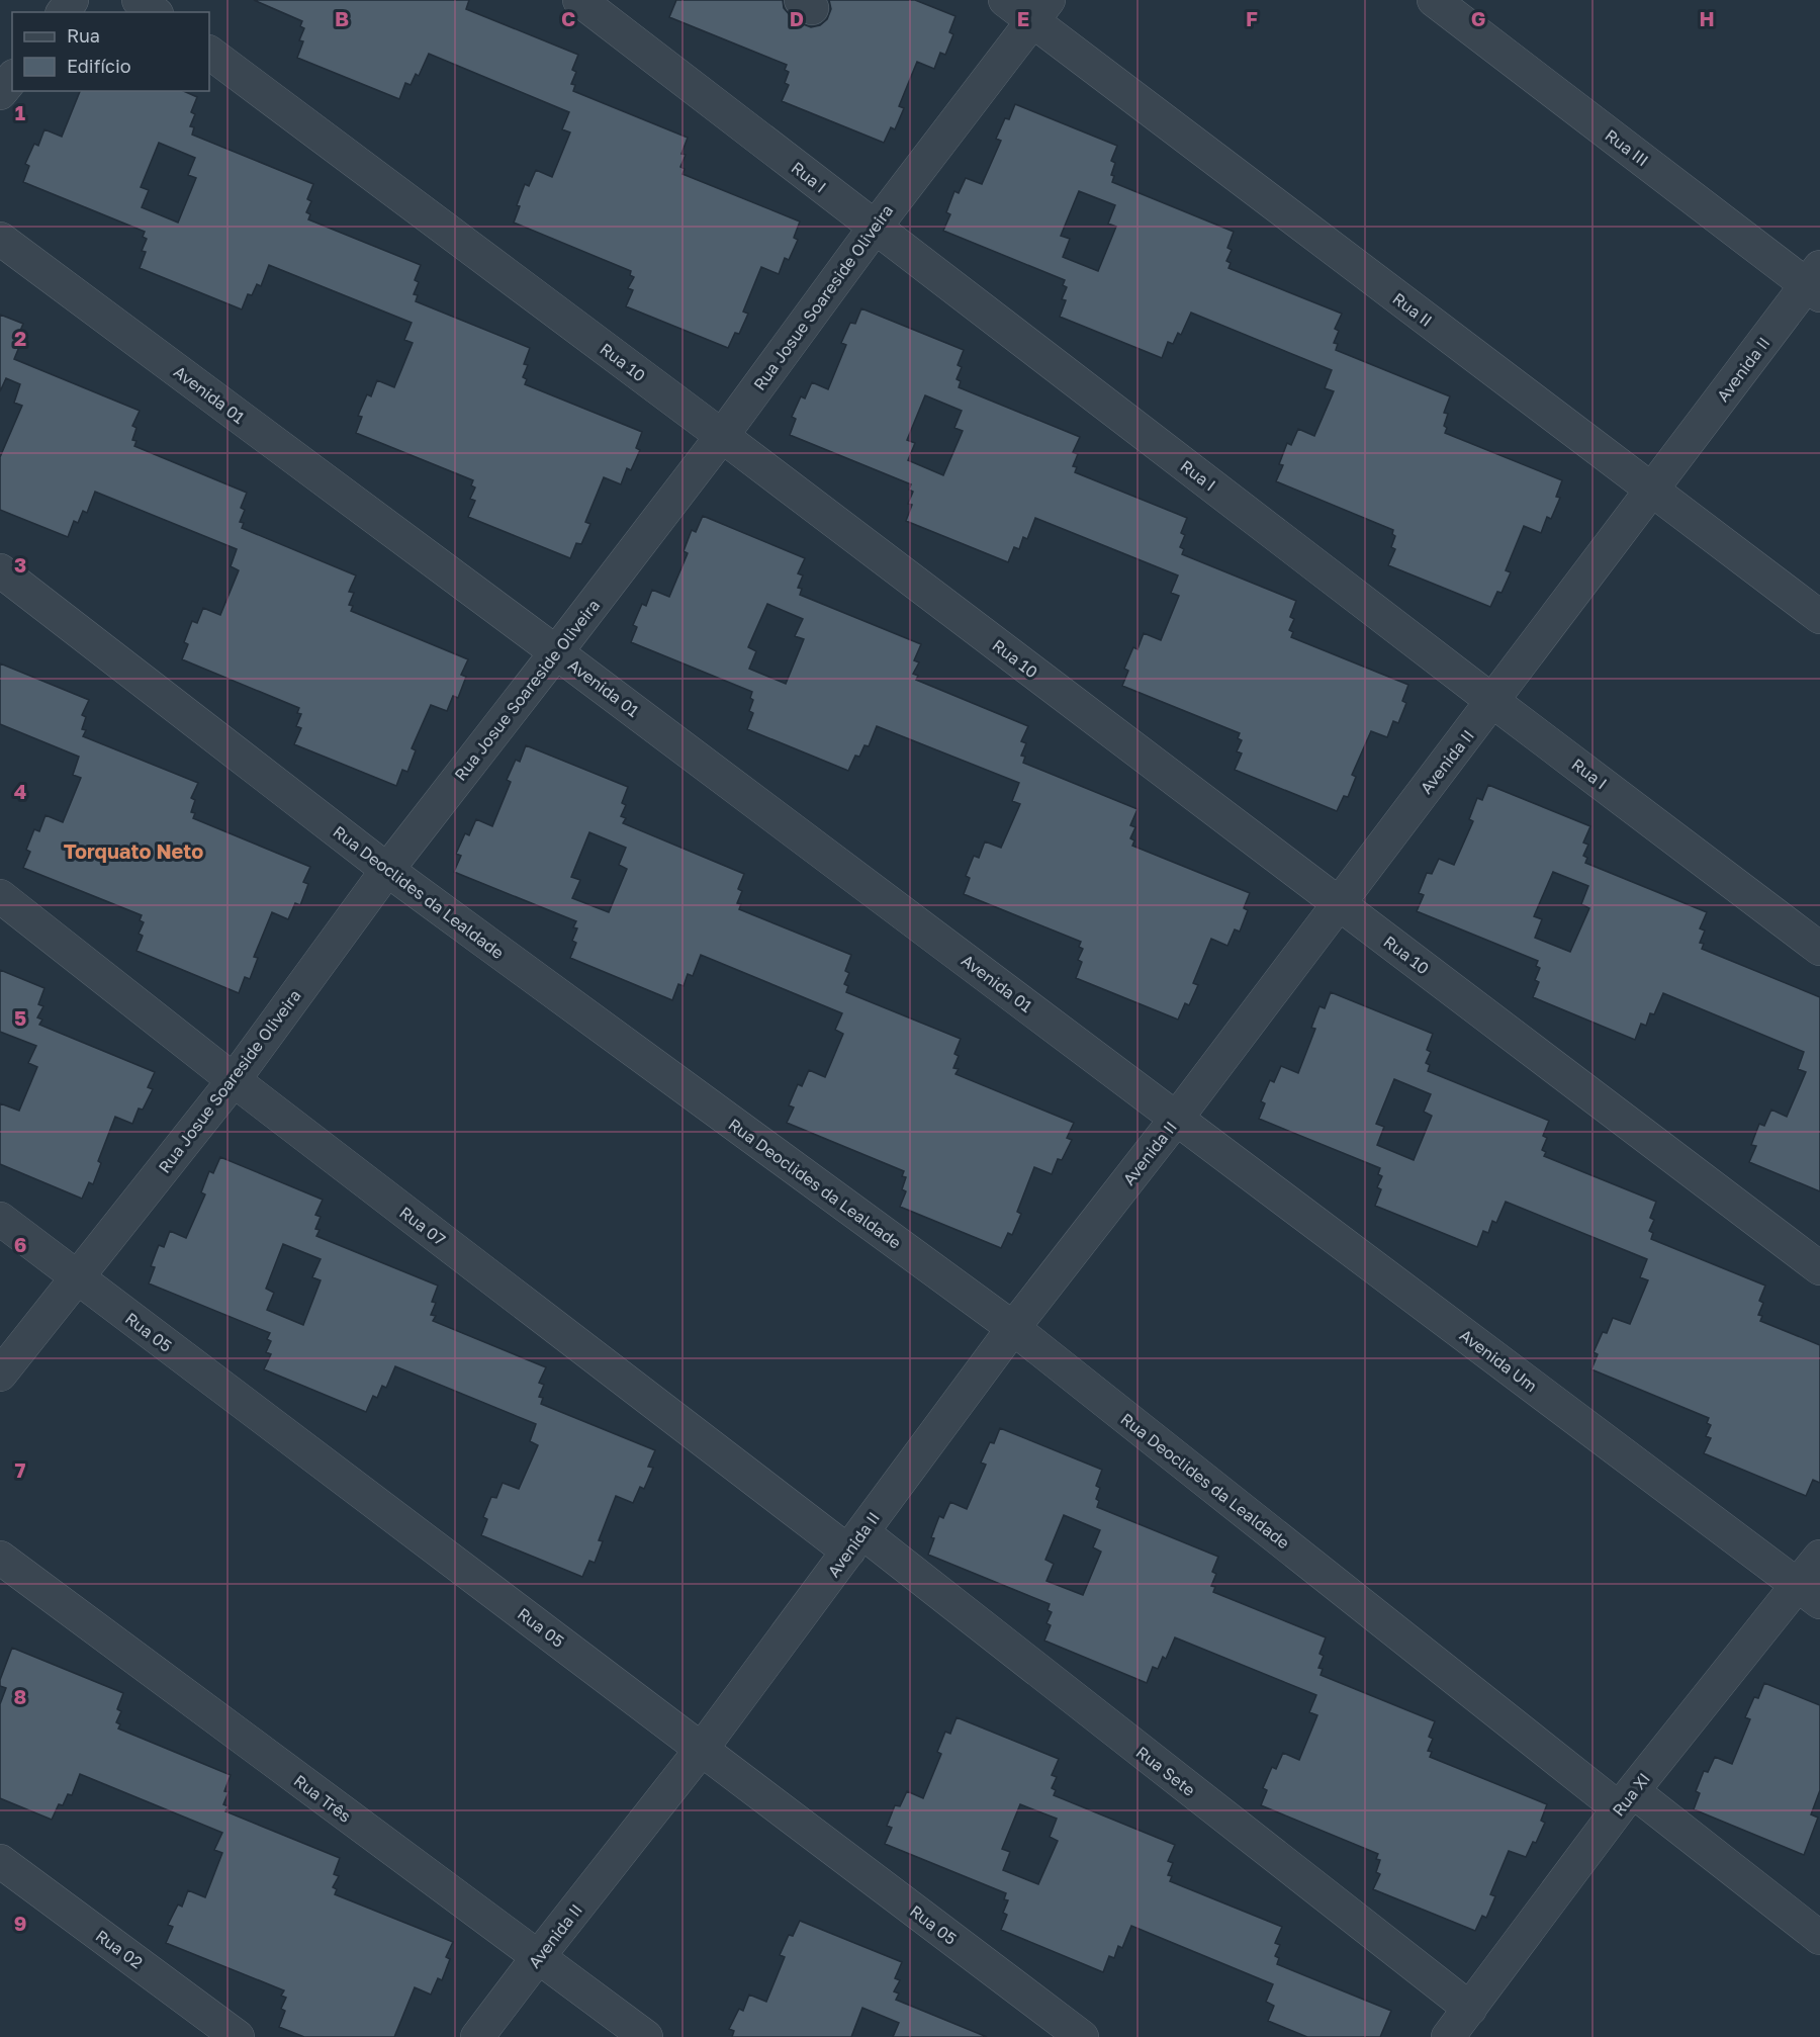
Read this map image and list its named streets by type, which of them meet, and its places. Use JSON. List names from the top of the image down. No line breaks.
{"streets":{"street":["Rua III","Rua I","Rua Josue Soareside Oliveira","Rua II","Rua 10","Avenida II","Avenida 01","Rua Deoclides da Lealdade","Rua 07","Rua 05","Avenida Um","Rua Sete","Rua XI","Rua Três","Rua 02"]},"crossings":[["Rua III","Avenida II"],["Rua I","Rua Josue Soareside Oliveira"],["Rua I","Avenida II"],["Rua Josue Soareside Oliveira","Rua II"],["Rua Josue Soareside Oliveira","Rua 10"],["Rua Josue Soareside Oliveira","Avenida 01"],["Rua Josue Soareside Oliveira","Rua Deoclides da Lealdade"],["Rua Josue Soareside Oliveira","Rua 07"],["Rua Josue Soareside Oliveira","Rua 05"],["Rua II","Avenida II"],["Rua 10","Avenida II"],["Avenida II","Avenida 01"],["Avenida II","Rua Deoclides da Lealdade"],["Avenida II","Rua 07"],["Avenida II","Rua 05"],["Avenida II","Avenida Um"],["Avenida II","Rua Sete"],["Avenida II","Rua Três"],["Avenida 01","Avenida Um"],["Rua Deoclides da Lealdade","Rua XI"],["Rua 07","Rua Sete"],["Avenida Um","Rua XI"],["Rua Sete","Rua XI"]],"districts":["Torquato Neto"],"legend":["Rua","Edifício"],"grid":{"columns":["B","C","D","E","F","G","H"],"rows":["1","2","3","4","5","6","7","8","9"]}}
